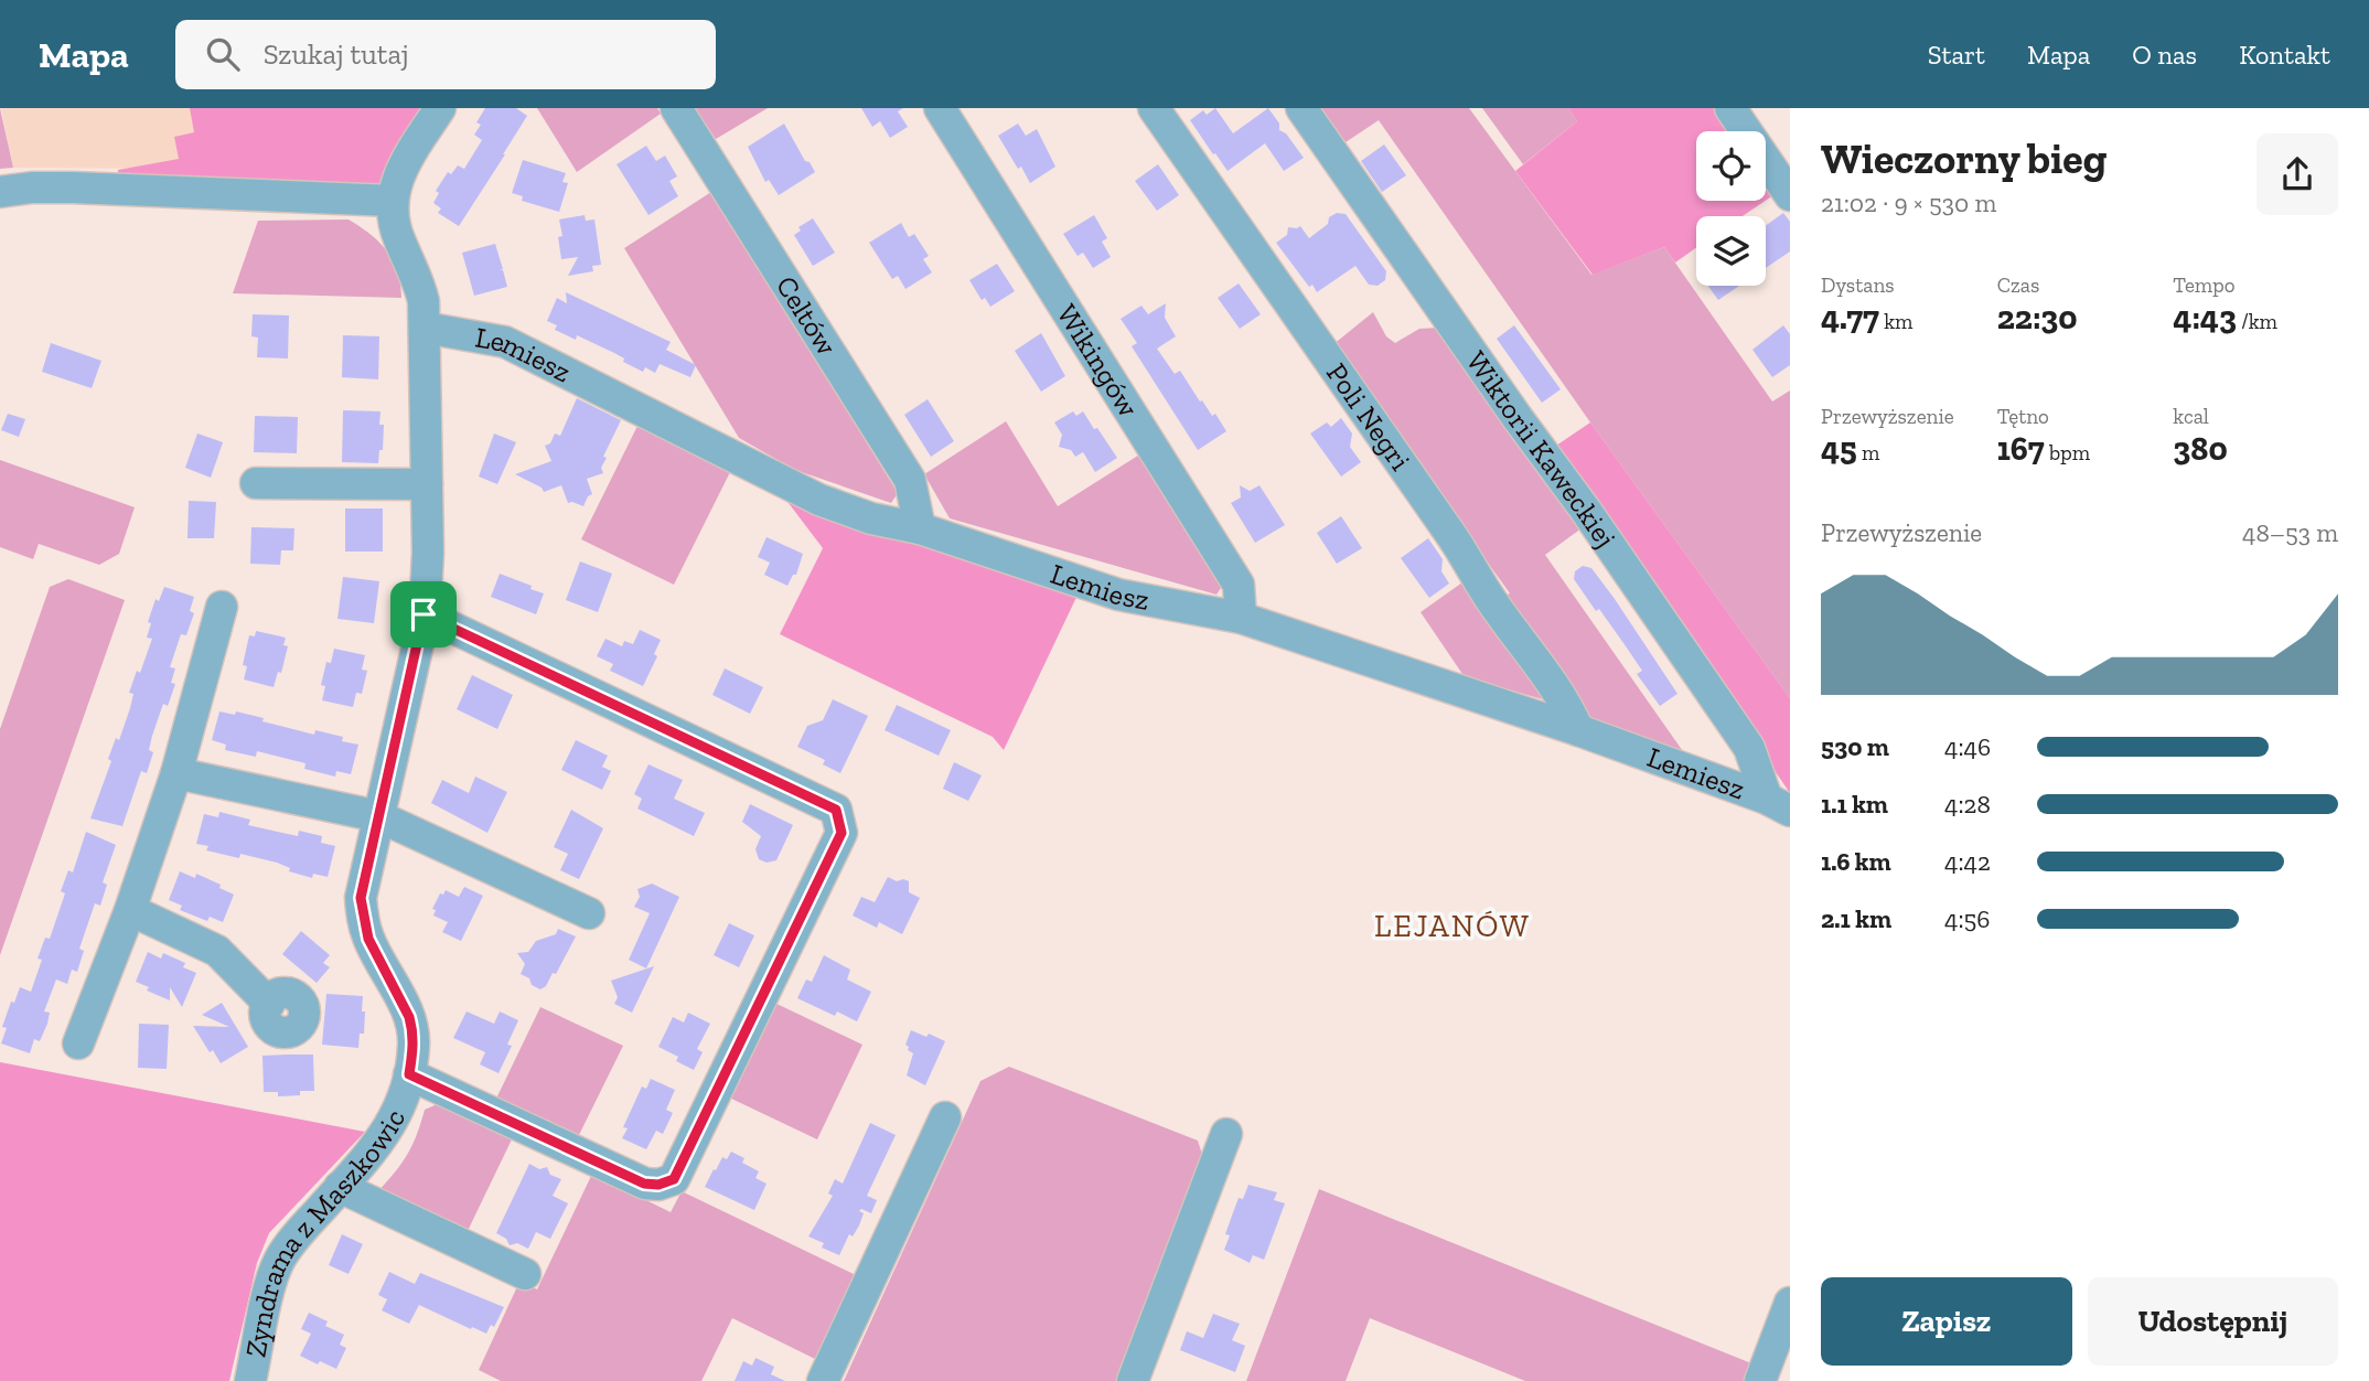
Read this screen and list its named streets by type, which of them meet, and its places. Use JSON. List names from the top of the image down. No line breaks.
{"streets":{"street":["Celtów","Lemiesz","Wikingów","Poli Negri","Wiktorii Kaweckiej","Zyndrama z Maszkowic"]},"crossings":[["Celtów","Lemiesz"],["Lemiesz","Wikingów"],["Lemiesz","Poli Negri"],["Lemiesz","Wiktorii Kaweckiej"],["Lemiesz","Zyndrama z Maszkowic"]],"districts":["LEJANÓW"],"page":{"header":"Mapa","search":"Szukaj tutaj","nav":["Start","Mapa","O nas","Kontakt"],"heading":["Wieczorny bieg","21:02 · 9 × 530 m"],"stats":[["Dystans","4.77 km"],["Czas","22:30"],["Tempo","4:43 /km"],["Przewyższenie","45 m"],["Tętno","167 bpm"],["kcal","380"]],"chart":["Przewyższenie","48–53 m"],"list":[{"name":"530 m","note":"4:46"},{"name":"1.1 km","note":"4:28"},{"name":"1.6 km","note":"4:42"},{"name":"2.1 km","note":"4:56"}],"buttons":["Zapisz","Udostępnij"]}}
